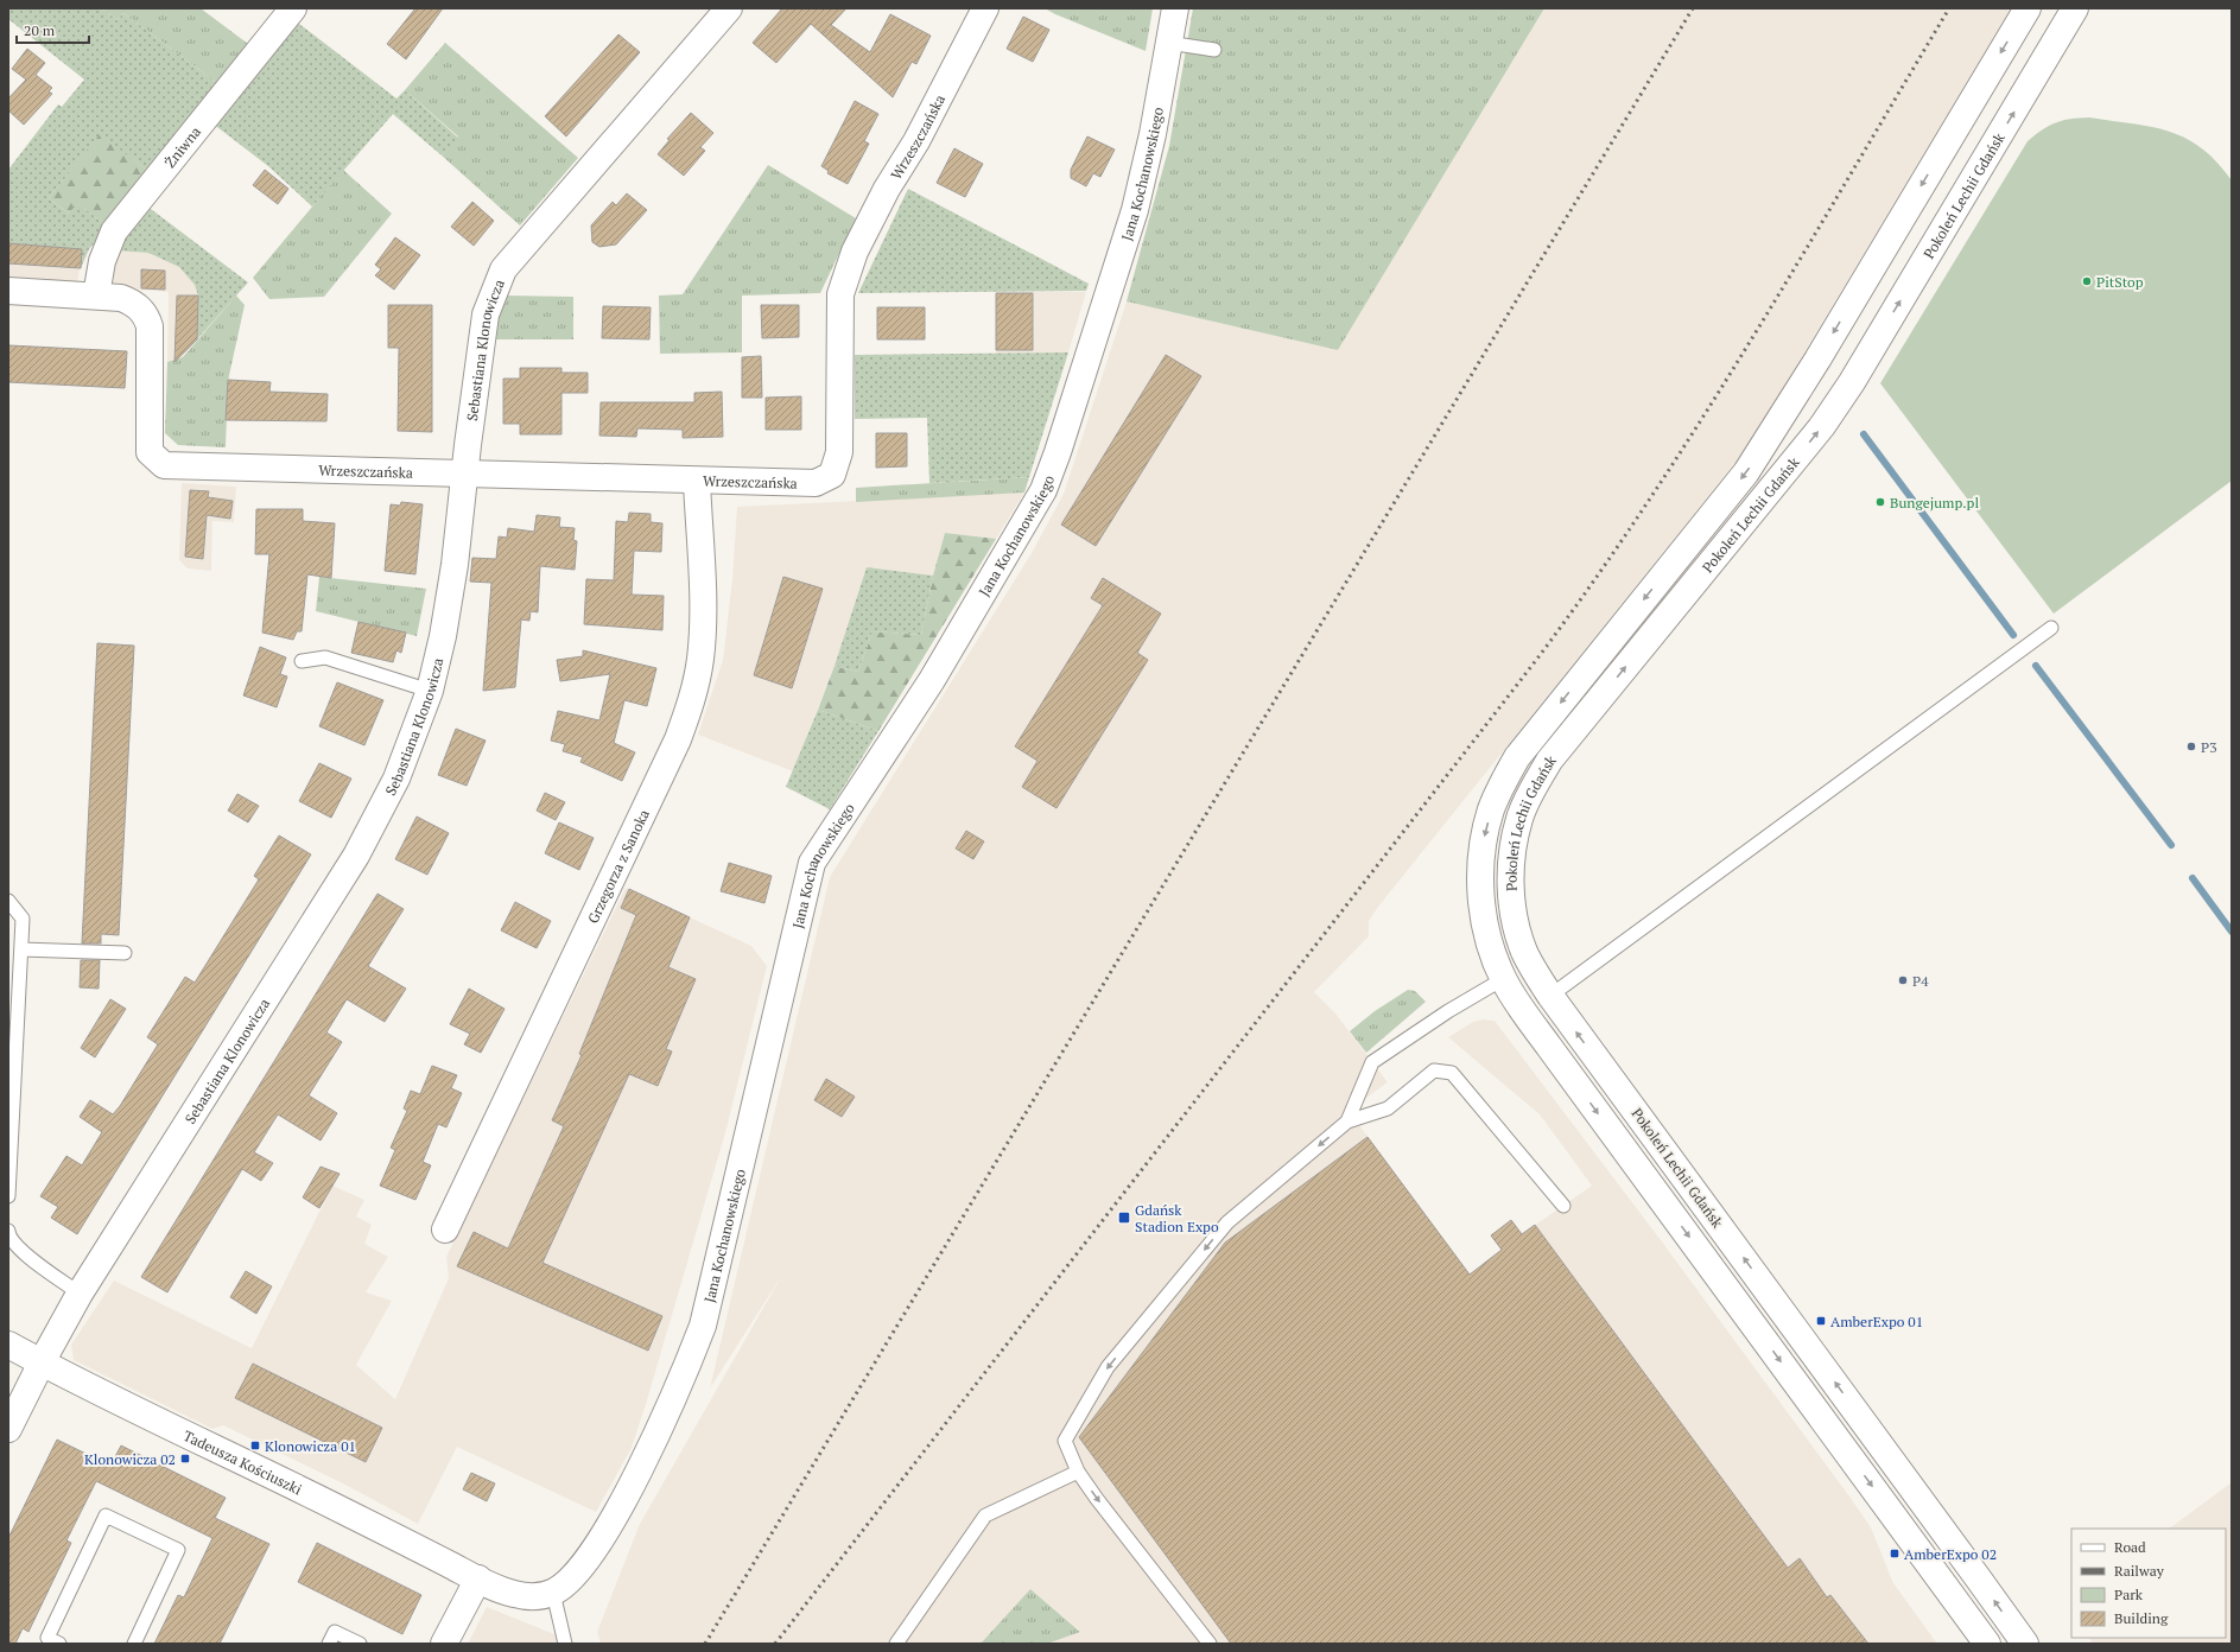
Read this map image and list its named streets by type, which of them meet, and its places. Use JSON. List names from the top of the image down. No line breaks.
{"streets":{"street":["Wrzeszczańska","Żniwna","Jana Kochanowskiego","Pokoleń Lechii Gdańsk","Sebastiana Klonowicza","Grzegorza z Sanoka","Tadeusza Kościuszki"]},"crossings":[["Wrzeszczańska","Żniwna"],["Wrzeszczańska","Sebastiana Klonowicza"],["Wrzeszczańska","Grzegorza z Sanoka"],["Sebastiana Klonowicza","Tadeusza Kościuszki"]],"places":{"other":["PitStop","Bungejump.pl","P3","P4"],"transit":["Gdańsk Stadion Expo","AmberExpo 01","Klonowicza 01","Klonowicza 02","AmberExpo 02"]},"legend":["Road","Railway","Park","Building"],"scale_bar":"20 m"}
